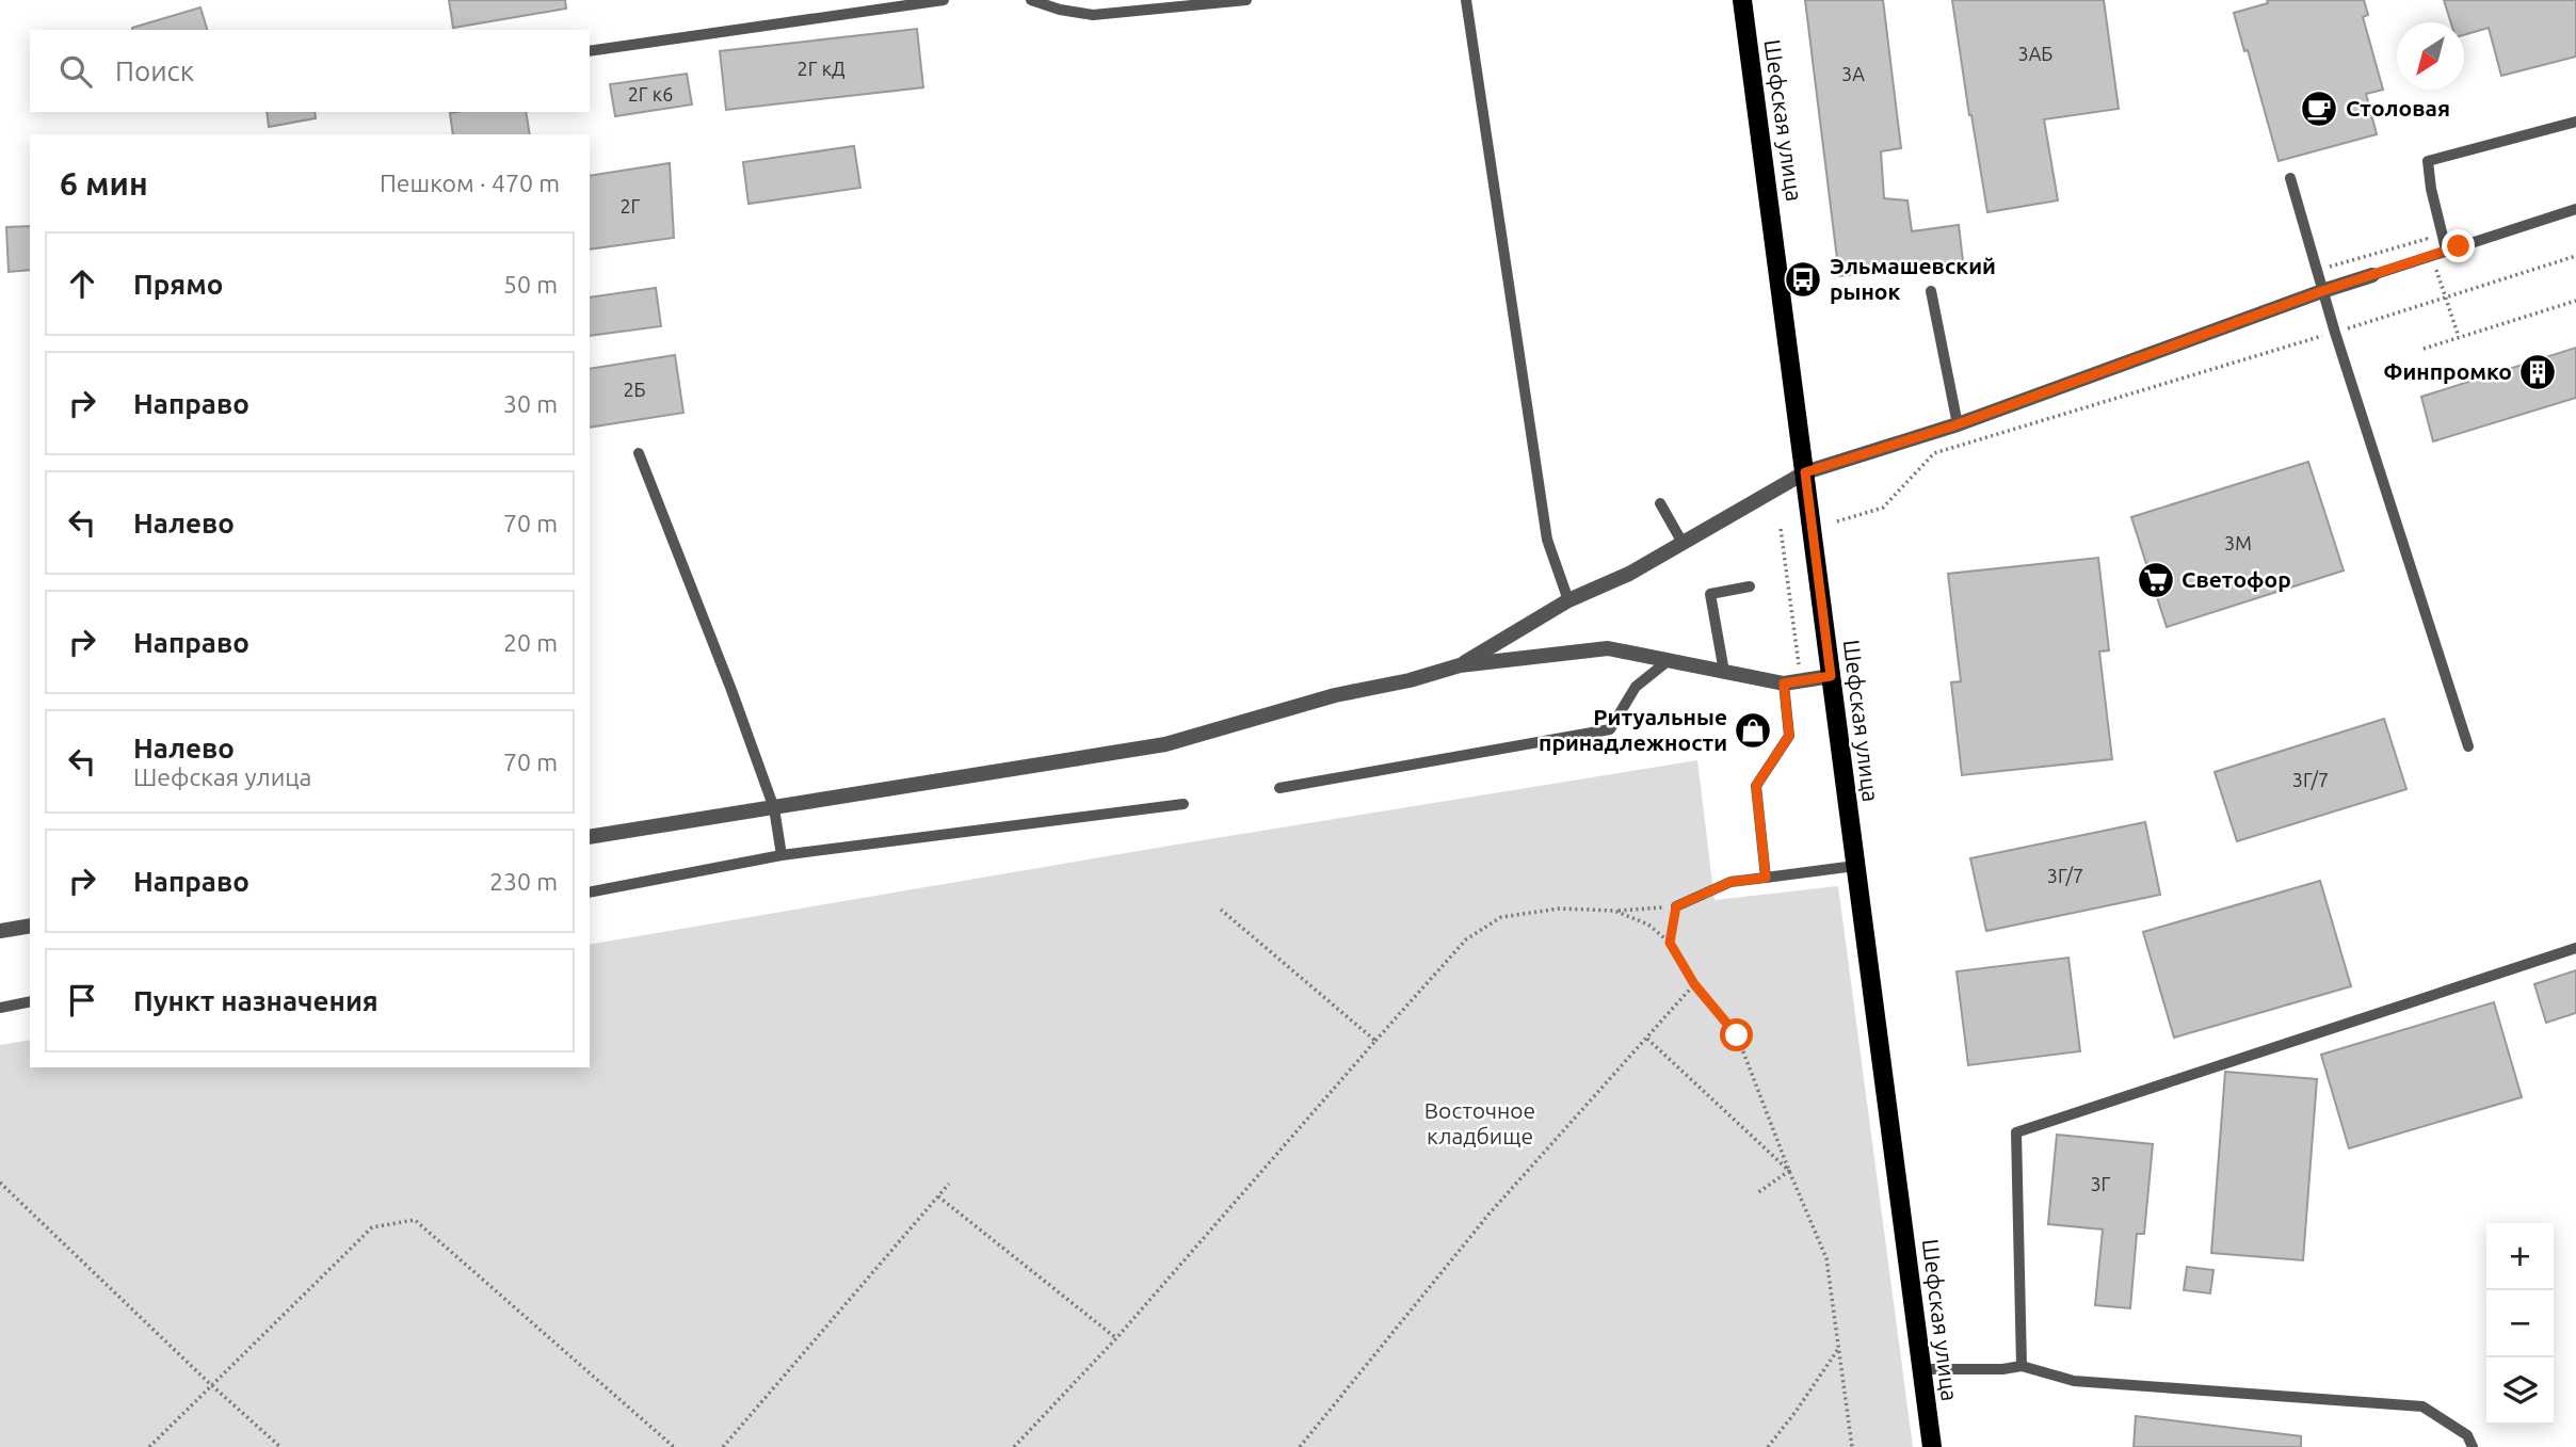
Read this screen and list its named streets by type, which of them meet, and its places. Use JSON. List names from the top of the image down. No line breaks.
{"streets":{"main road":["Шефская улица"]},"parks":["Восточное кладбище"],"places":{"cafe":["Столовая"],"bus stop":["Эльмашевский рынок"],"building":["Финпромко"],"supermarket":["Светофор"],"shop":["Ритуальные принадлежности"]},"house_numbers":["3АБ","2Г кД","3А","2Г к6","2Г","2Б","3М","3Г/7","3Г/7","3Г"],"north":"bottom left","page":{"search":"Поиск","heading":["6 мин","Пешком · 470 m"],"list":[["Прямо","50 m"],["Направо","30 m"],["Налево","70 m"],["Направо","20 m"],["Налево","Шефская улица","70 m"],["Направо","230 m"],"Пункт назначения"],"map_buttons":["+","−"]}}
